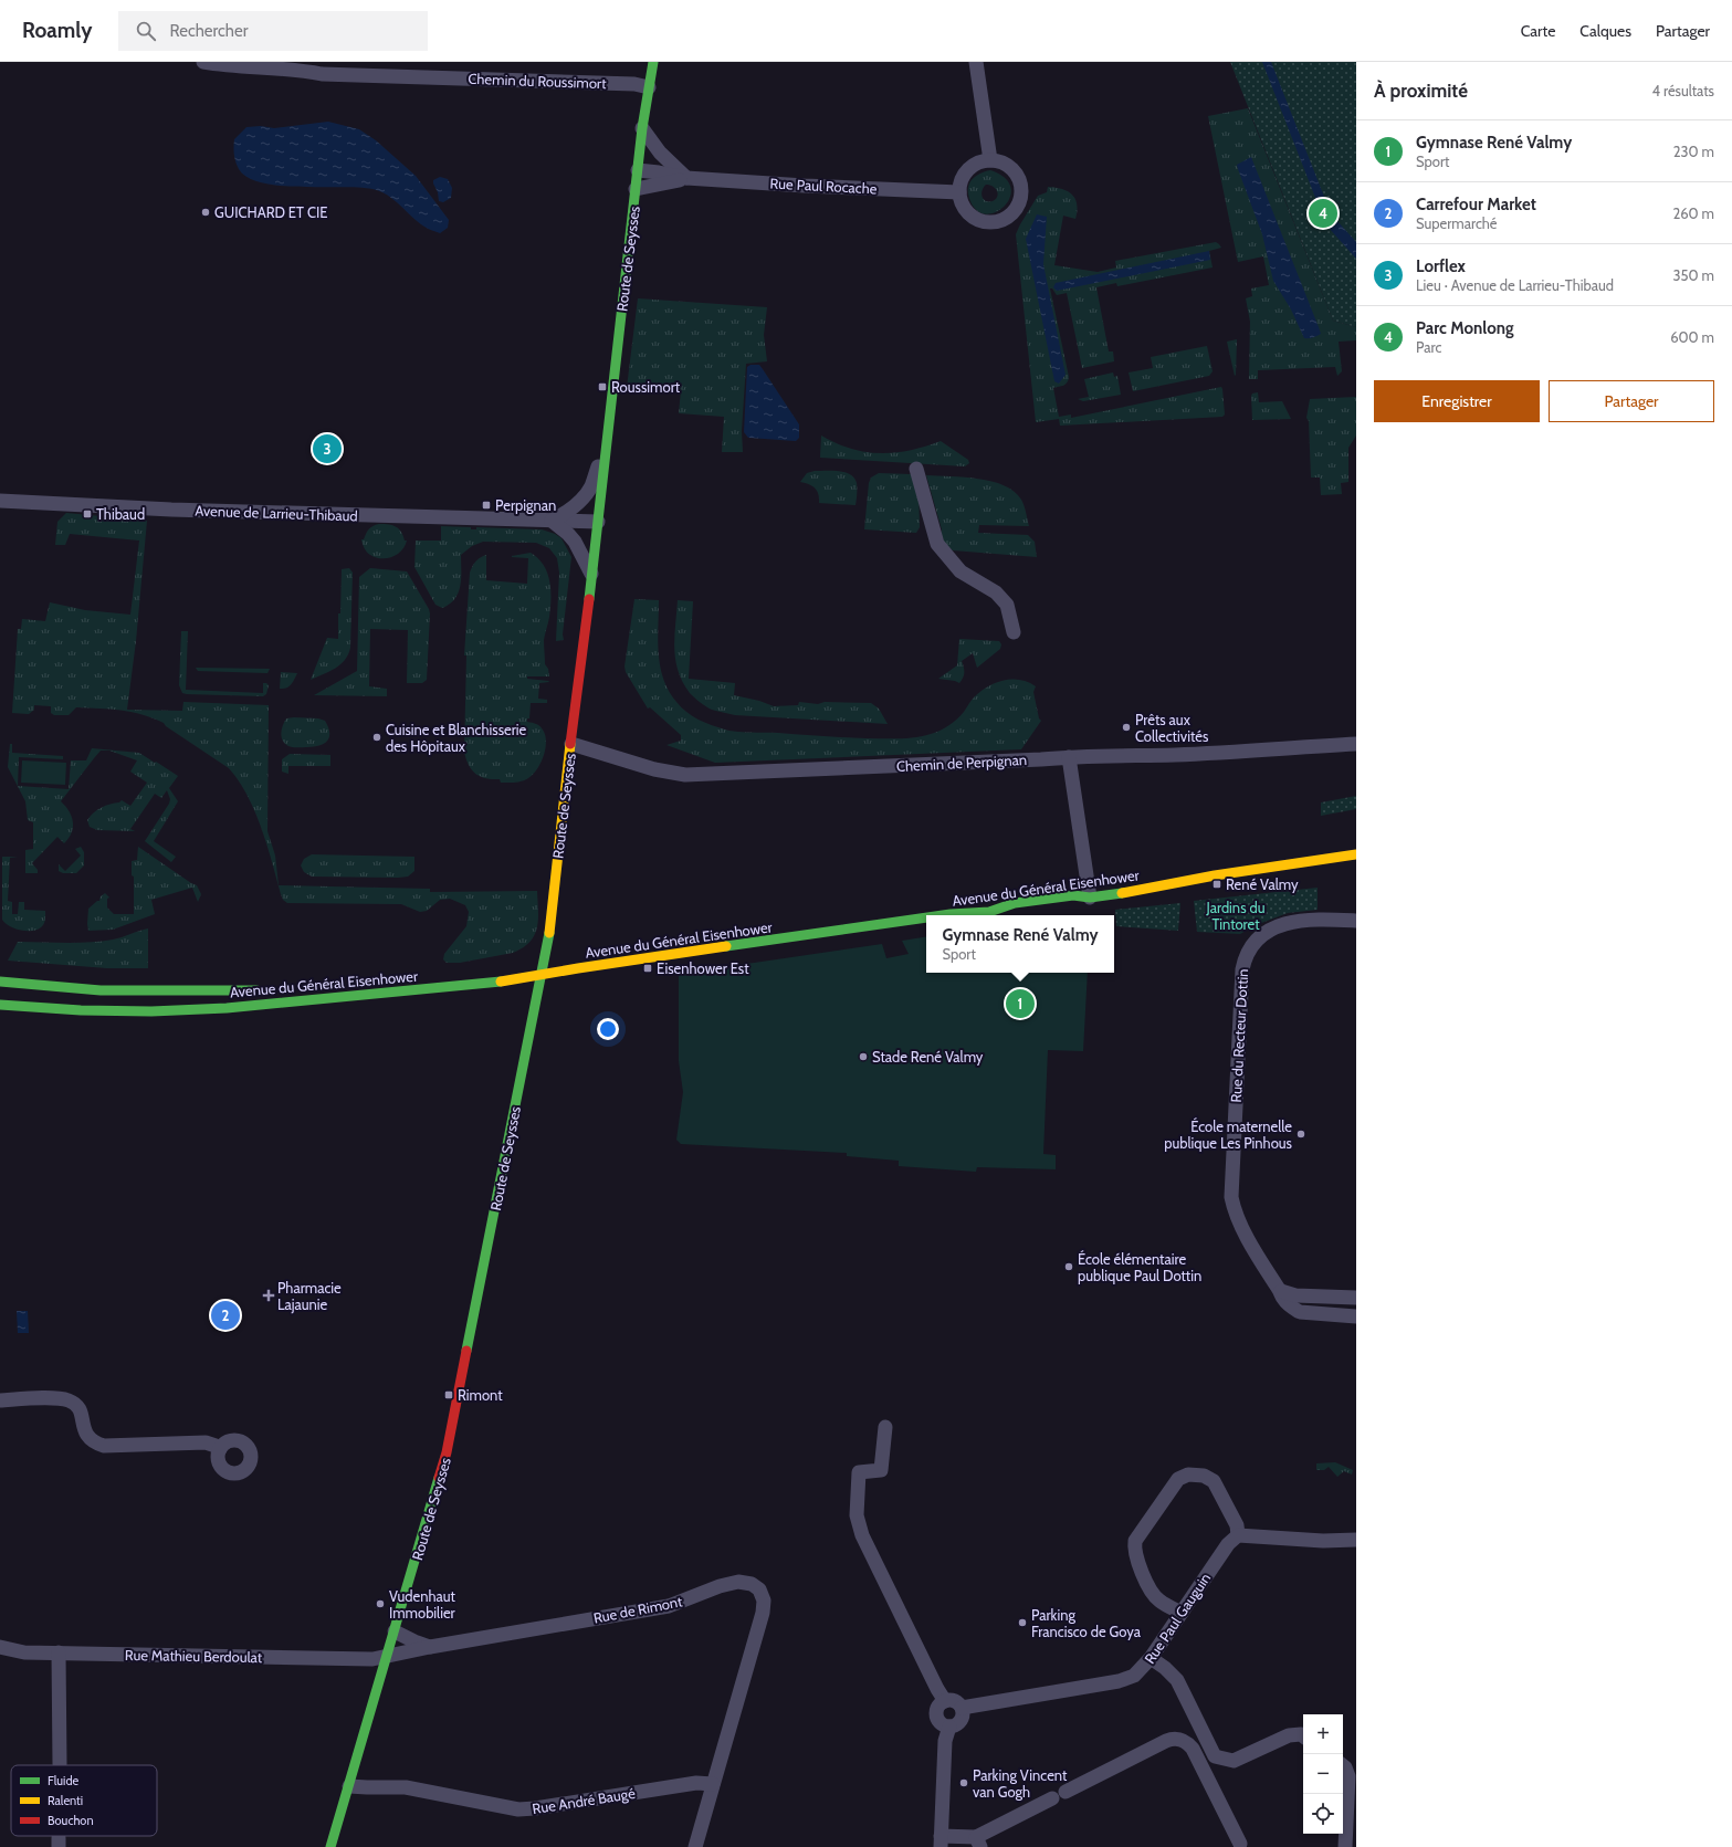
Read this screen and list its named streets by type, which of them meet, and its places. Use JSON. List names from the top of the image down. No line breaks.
{"streets":{"main road":["Route de Seysses","Avenue du Général Eisenhower"],"street":["Chemin du Roussimort","Rue Paul Rocache","Avenue de Larrieu-Thibaud","Chemin de Perpignan","Rue du Recteur Dottin","Rue de Rimont","Rue Paul Gauguin","Rue Mathieu Berdoulat","Rue André Baugé"]},"crossings":[["Chemin du Roussimort","Route de Seysses"],["Rue Paul Rocache","Route de Seysses"],["Route de Seysses","Avenue de Larrieu-Thibaud"],["Route de Seysses","Chemin de Perpignan"],["Route de Seysses","Avenue du Général Eisenhower"],["Route de Seysses","Rue de Rimont"],["Route de Seysses","Rue Mathieu Berdoulat"],["Route de Seysses","Rue André Baugé"],["Rue de Rimont","Rue Mathieu Berdoulat"],["Rue de Rimont","Rue André Baugé"]],"parks":["Jardins du Tintoret"],"places":{"other":["GUICHARD ET CIE","Prêts aux Collectivités","Cuisine et Blanchisserie des Hôpitaux","Stade René Valmy","École maternelle publique Les Pinhous","École élémentaire publique Paul Dottin","Vudenhaut Immobilier","Parking Francisco de Goya","Parking Vincent van Gogh"],"transit":["Roussimort","Perpignan","Thibaud","René Valmy","Eisenhower Est","Rimont"],"health":["Pharmacie Lajaunie"]},"legend":["Fluide","Ralenti","Bouchon"],"page":{"header":"Roamly","search":"Rechercher","nav":["Carte","Calques","Partager"],"heading":["À proximité","4 résultats"],"list":[{"mark":"1","name":"Gymnase René Valmy","note":"Sport","value":"230 m"},{"mark":"2","name":"Carrefour Market","note":"Supermarché","value":"260 m"},{"mark":"3","name":"Lorflex","note":"Lieu · Avenue de Larrieu-Thibaud","value":"350 m"},{"mark":"4","name":"Parc Monlong","note":"Parc","value":"600 m"}],"pins":["4","3","1","2"],"buttons":["Enregistrer","Partager"],"popup":["Gymnase René Valmy","Sport"],"map_buttons":["+","−"]}}
